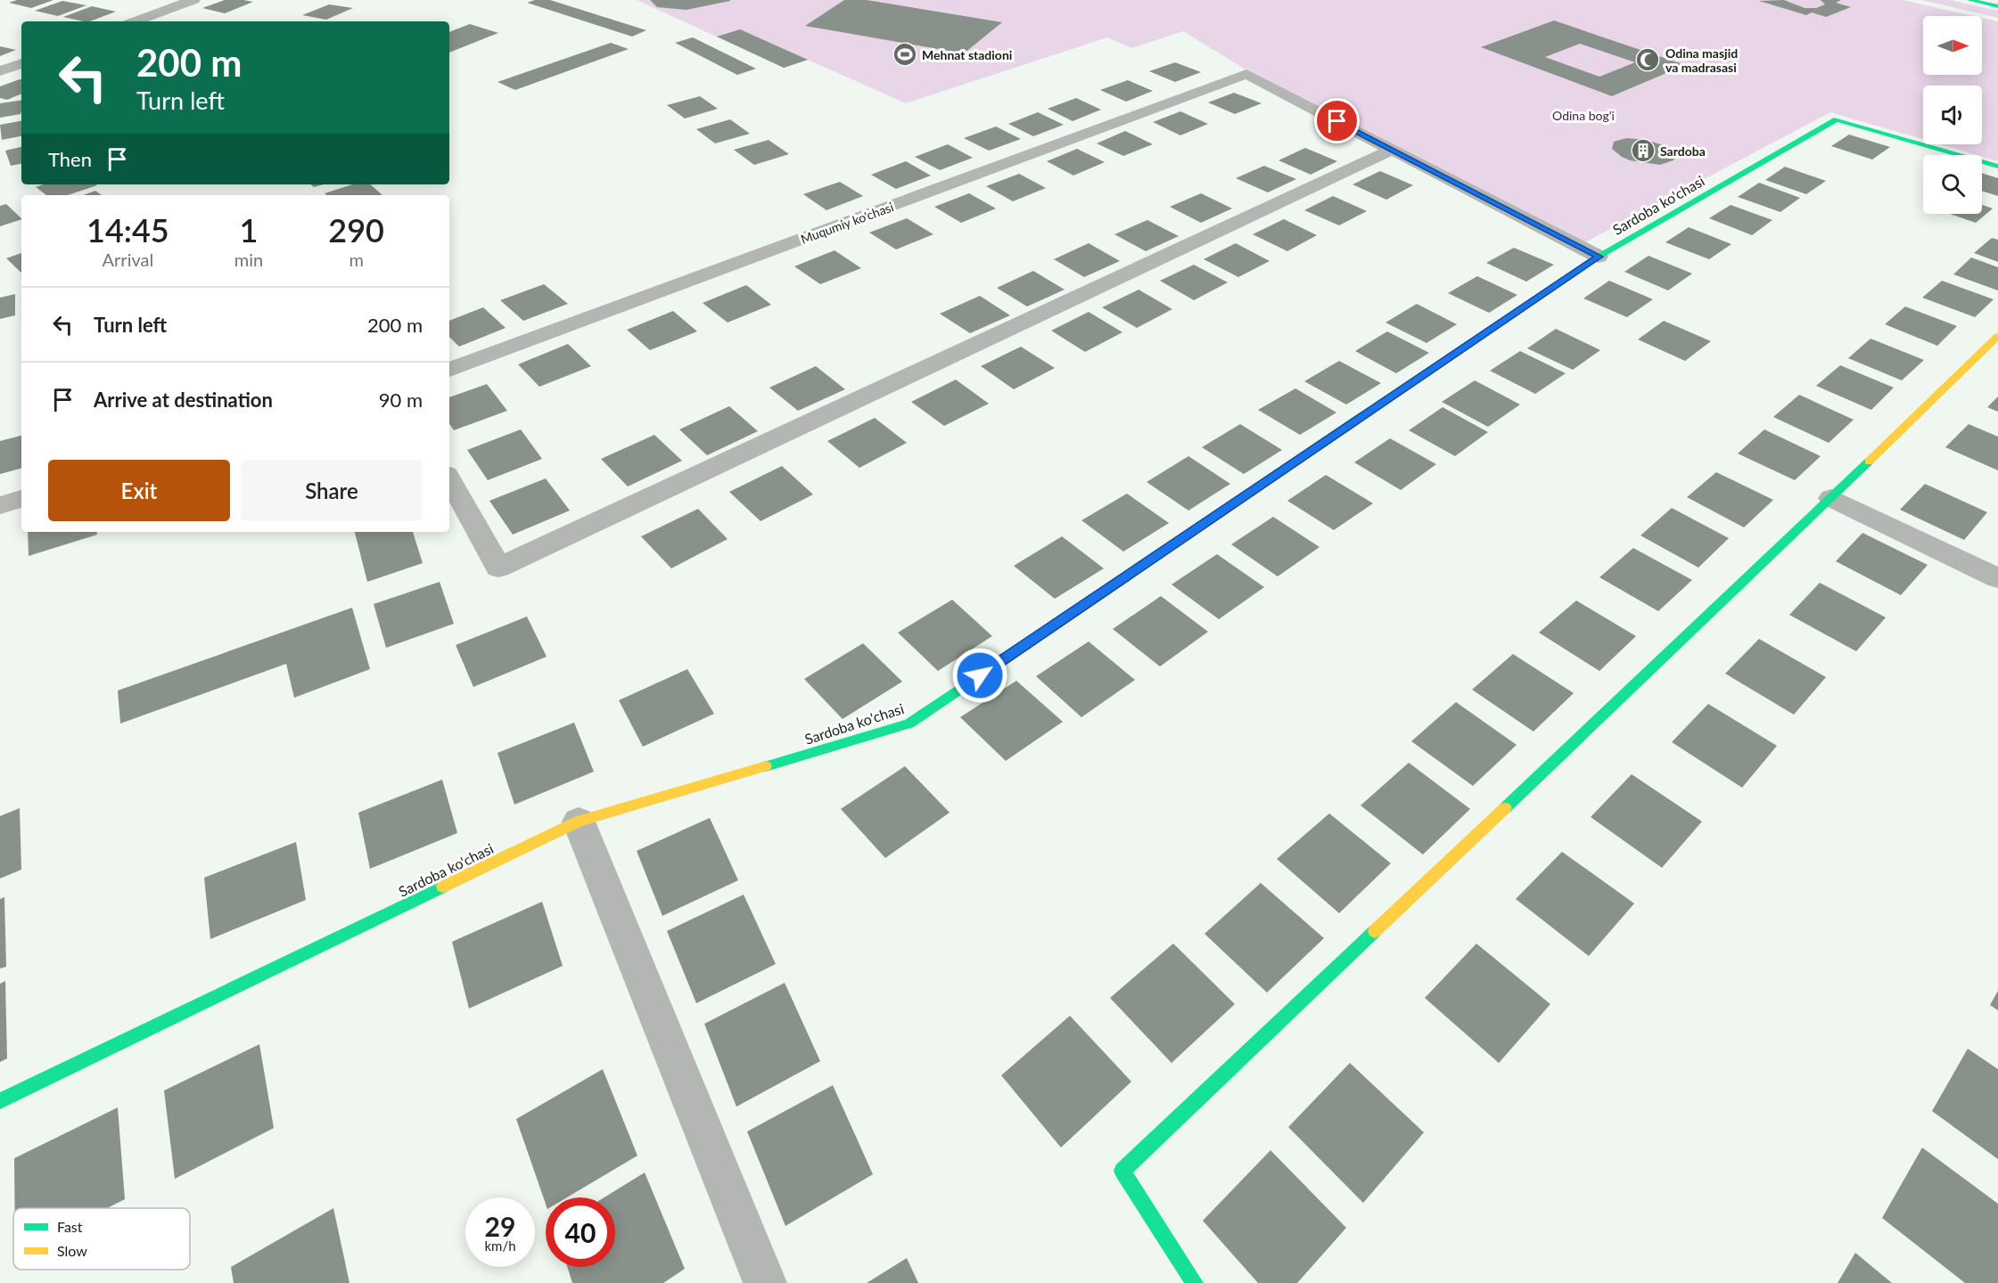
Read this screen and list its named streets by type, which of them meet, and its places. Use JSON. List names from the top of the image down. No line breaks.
{"streets":{"street":["Sardoba ko'chasi","Muqumiy ko'chasi"]},"parks":["Odina bog'i"],"places":{"sports":["Mehnat stadioni"],"mosque":["Odina masjid va madrasasi"],"building":["Sardoba"]},"legend":["Fast","Slow"],"north":"right","page":{"turn":["200 m","Turn left"],"then":"Then","eta":["14:45","Arrival","1","min","290","m"],"list":[{"name":"Turn left","value":"200 m"},{"name":"Arrive at destination","value":"90 m"}],"buttons":["Exit","Share"],"speed":"29 km/h","limit":"40"}}
